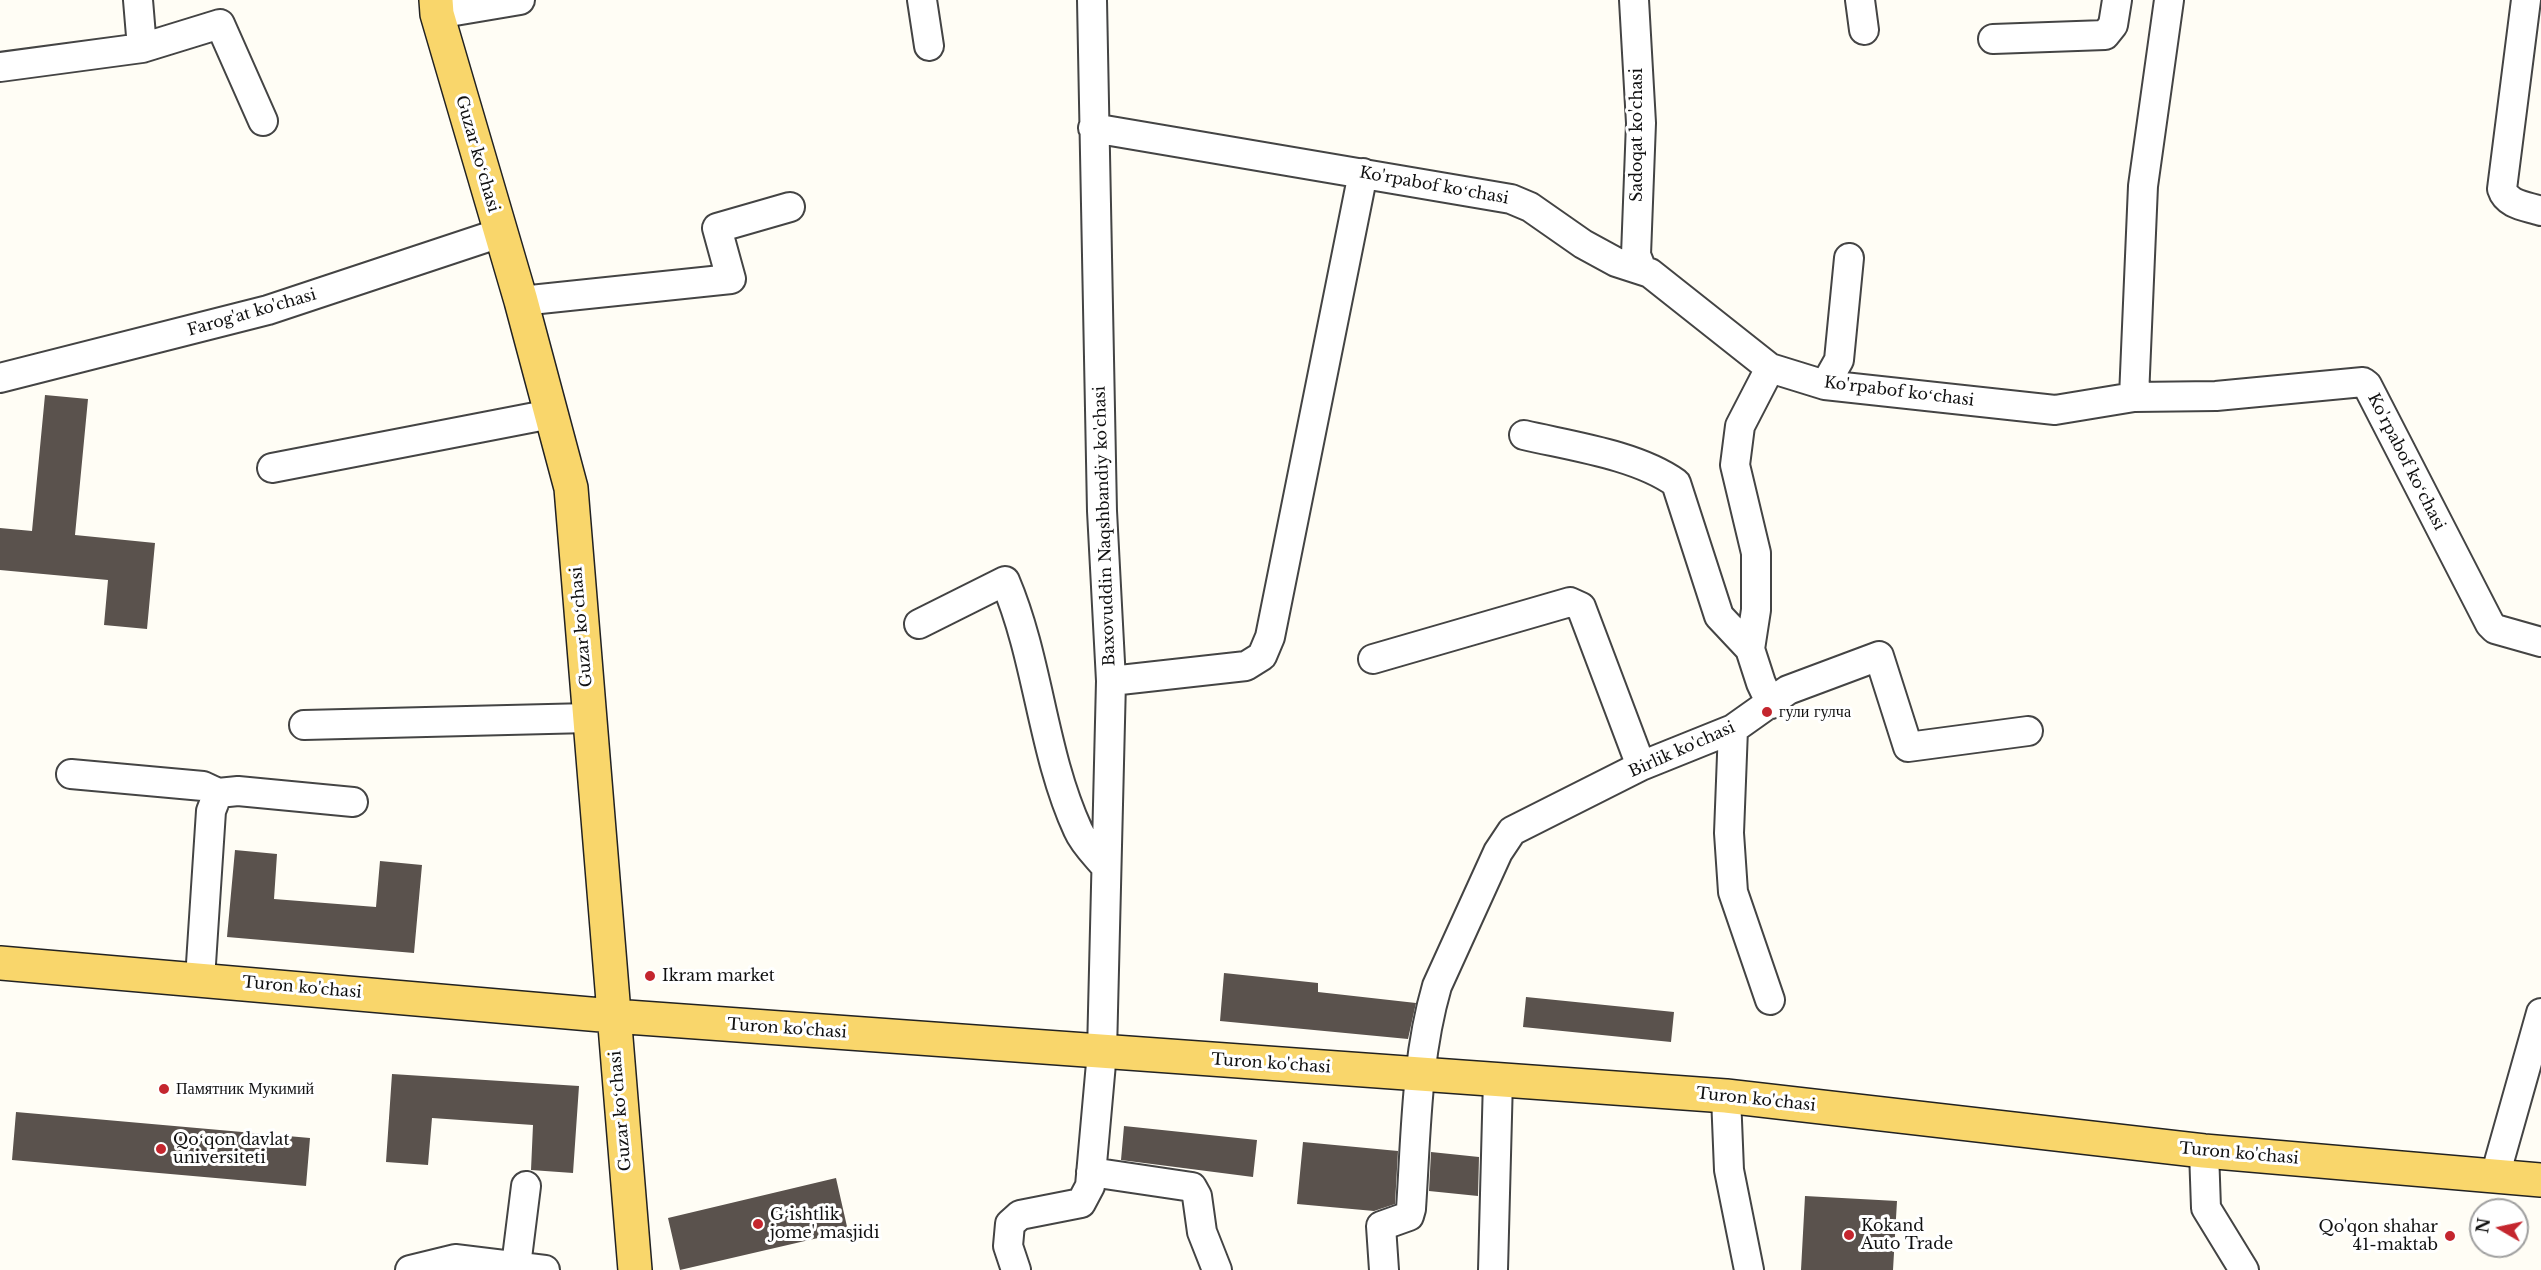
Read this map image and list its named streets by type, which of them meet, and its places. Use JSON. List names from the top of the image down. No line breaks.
{"streets":{"main road":["Guzar koʻchasi","Turon ko'chasi"],"street":["Sadoqat ko'chasi","Ko'rpabof koʻchasi","Farog'at ko'chasi","Baxovuddin Naqshbandiy ko'chasi","Birlik ko'chasi"]},"crossings":[["Sadoqat ko'chasi","Ko'rpabof koʻchasi"],["Guzar koʻchasi","Farog'at ko'chasi"],["Guzar koʻchasi","Turon ko'chasi"],["Ko'rpabof koʻchasi","Baxovuddin Naqshbandiy ko'chasi"],["Baxovuddin Naqshbandiy ko'chasi","Turon ko'chasi"],["Birlik ko'chasi","Turon ko'chasi"]],"places":["гули гулча","Ikram market","Памятник Мукимий","Qoʻqon davlat universiteti","Gʻishtlik jome' masjidi","Kokand Auto Trade","Qo'qon shahar 41-maktab"],"north":"left"}
